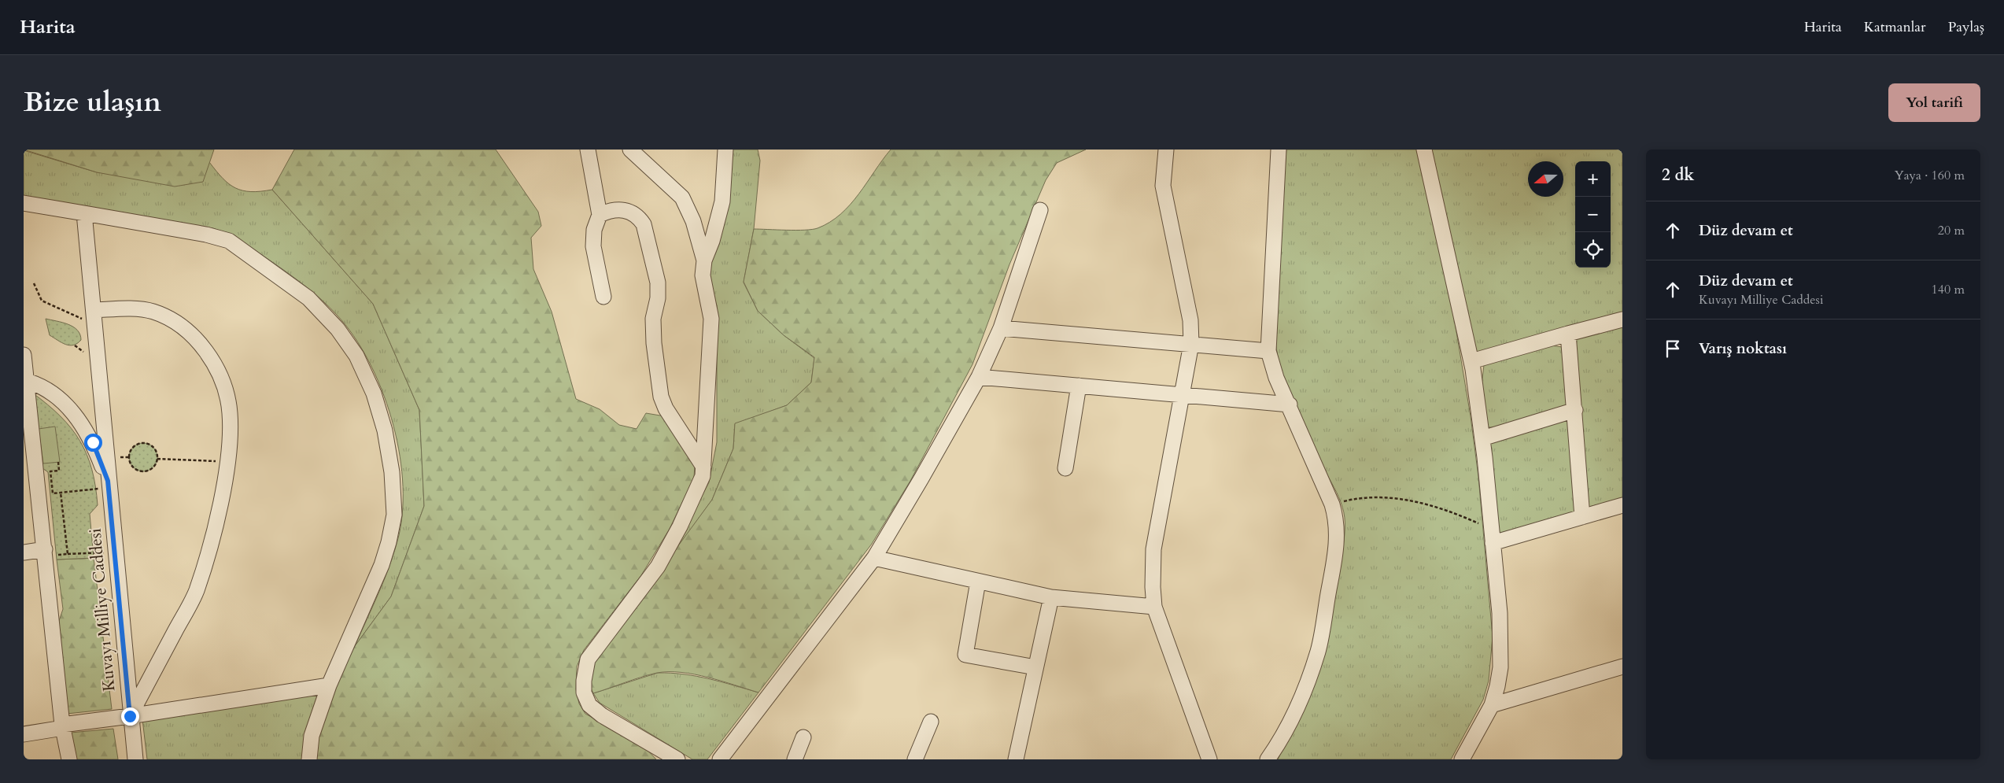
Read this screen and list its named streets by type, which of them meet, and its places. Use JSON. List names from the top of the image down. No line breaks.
{"streets":{"street":["Kuvayı Milliye Caddesi"]},"north":"left","page":{"header":"Harita","nav":["Harita","Katmanlar","Paylaş"],"title":"Bize ulaşın","buttons":"Yol tarifi","heading":["2 dk","Yaya · 160 m"],"map_buttons":["+","−"],"list":[["Düz devam et","20 m"],["Düz devam et","Kuvayı Milliye Caddesi","140 m"],"Varış noktası"]}}
